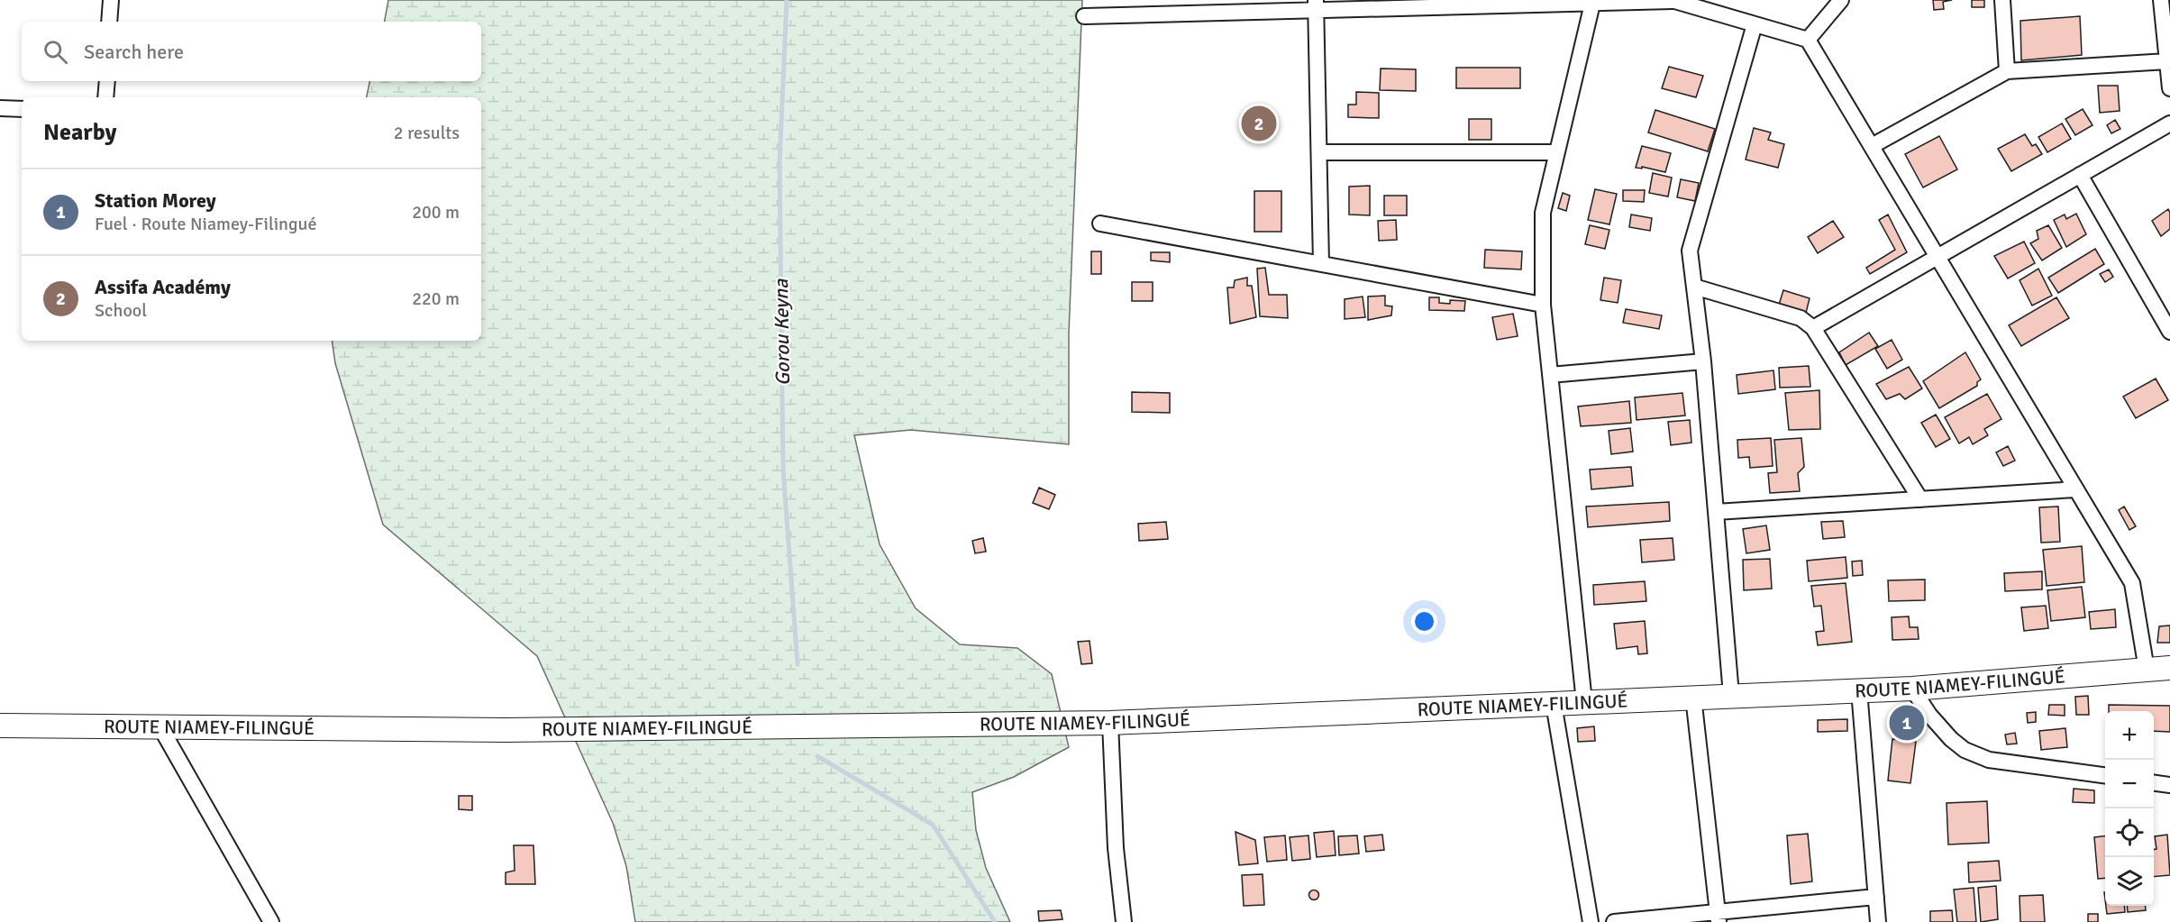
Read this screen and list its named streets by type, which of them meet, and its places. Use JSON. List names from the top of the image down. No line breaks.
{"streets":{"main road":["ROUTE NIAMEY-FILINGUÉ"]},"water":["Gorou Keyna"],"page":{"search":"Search here","heading":["Nearby","2 results"],"pins":["2","1"],"list":[{"mark":"1","name":"Station Morey","note":"Fuel · Route Niamey-Filingué","value":"200 m"},{"mark":"2","name":"Assifa Académy","note":"School","value":"220 m"}],"map_buttons":["+","−"]}}
